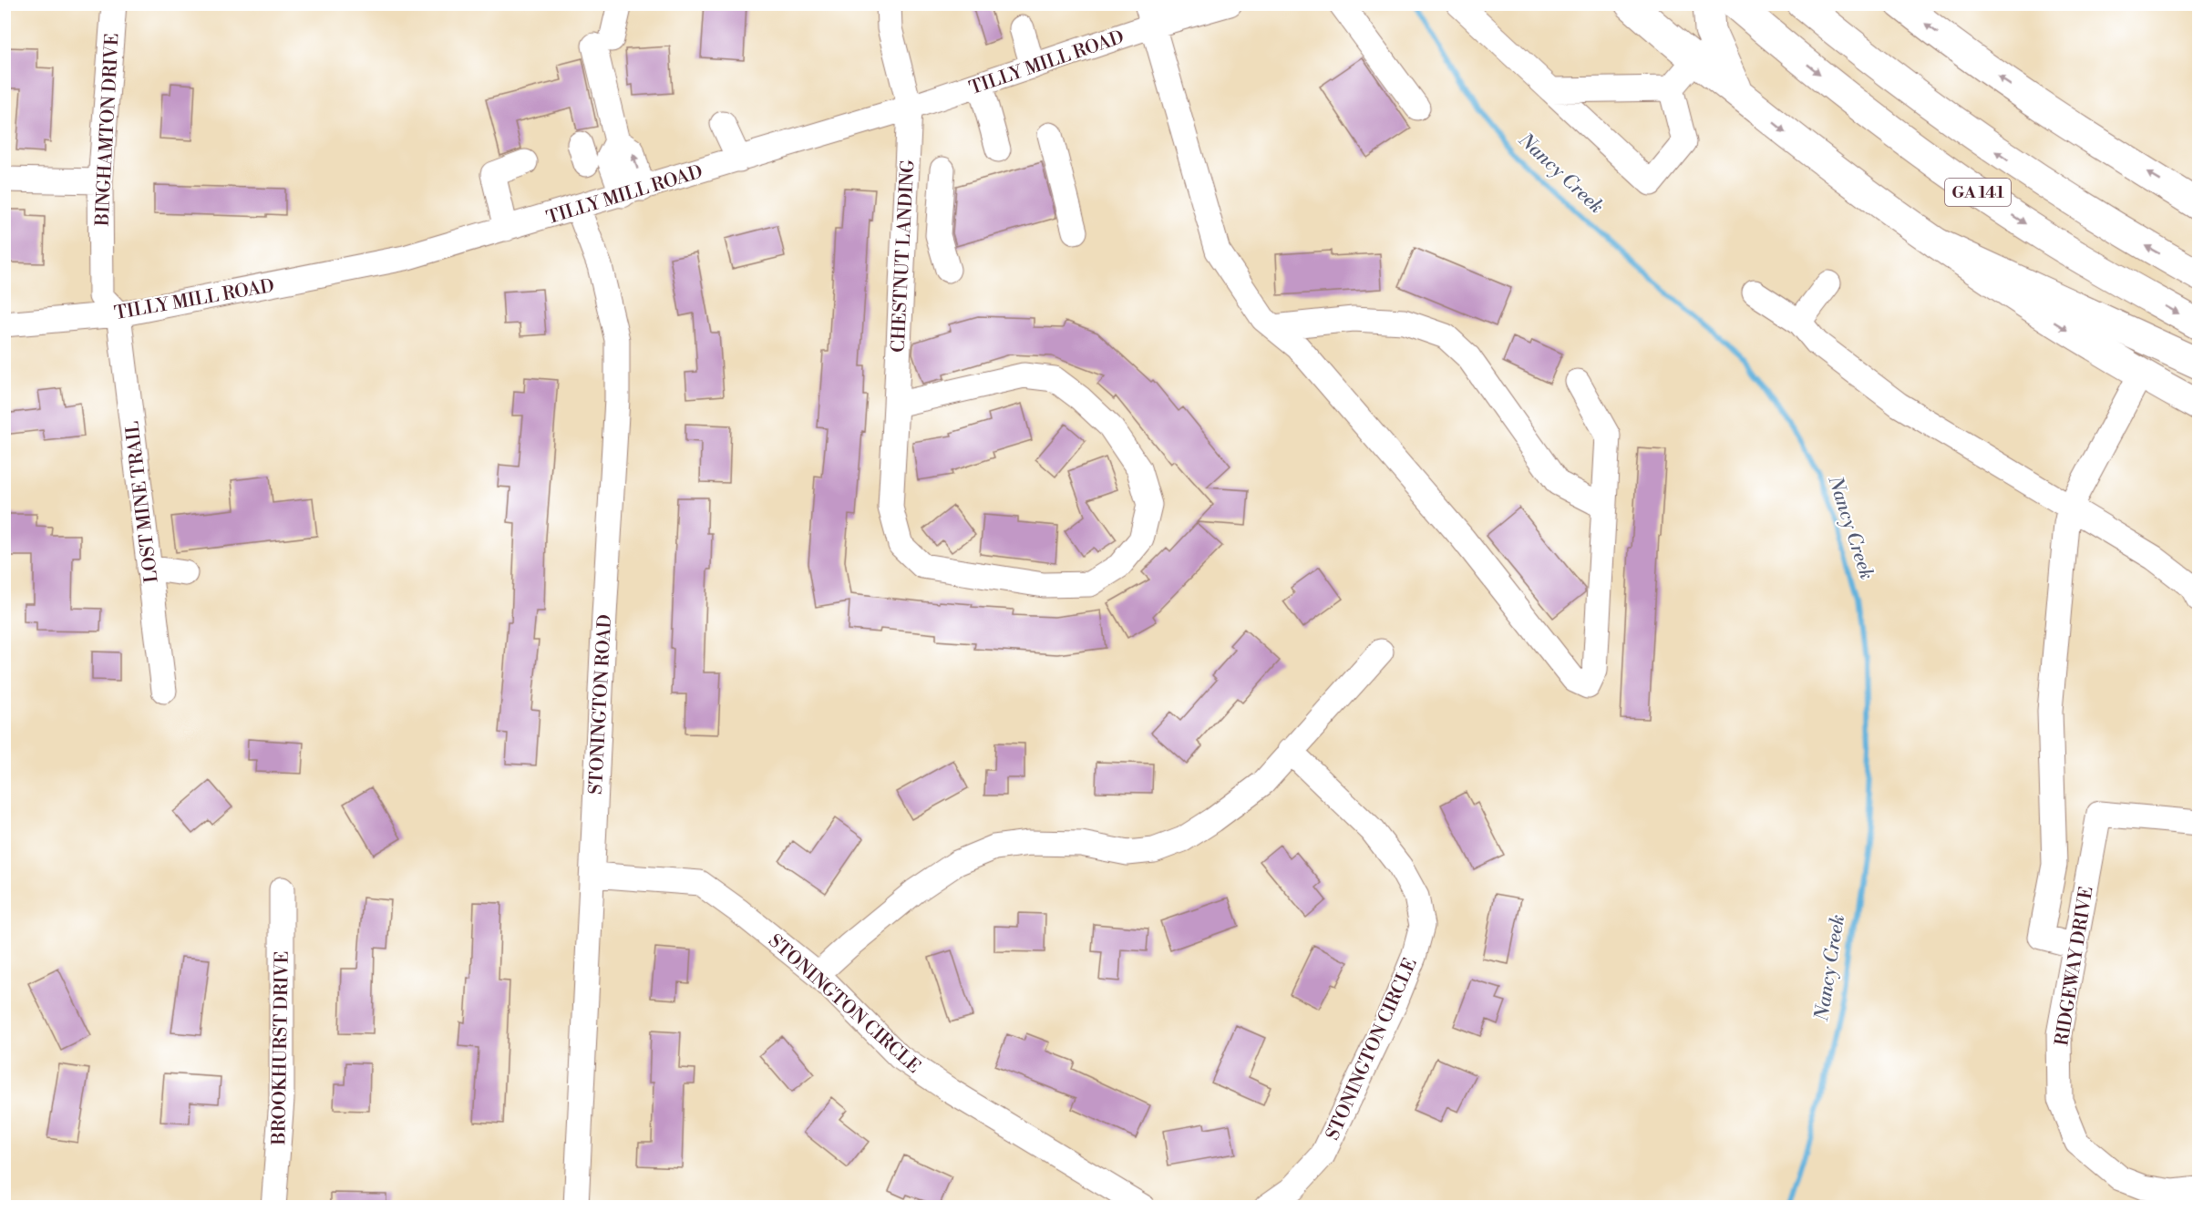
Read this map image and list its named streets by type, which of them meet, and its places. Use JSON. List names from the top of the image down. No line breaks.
{"streets":{"main road":["GA 141"],"street":["TILLY MILL ROAD","BINGHAMTON DRIVE","CHESTNUT LANDING","LOST MINE TRAIL","STONINGTON ROAD","RIDGEWAY DRIVE","STONINGTON CIRCLE","BROOKHURST DRIVE"]},"crossings":[["TILLY MILL ROAD","BINGHAMTON DRIVE"],["TILLY MILL ROAD","CHESTNUT LANDING"],["TILLY MILL ROAD","LOST MINE TRAIL"],["TILLY MILL ROAD","STONINGTON ROAD"],["BINGHAMTON DRIVE","LOST MINE TRAIL"],["STONINGTON ROAD","STONINGTON CIRCLE"]],"water":["Nancy Creek"]}
